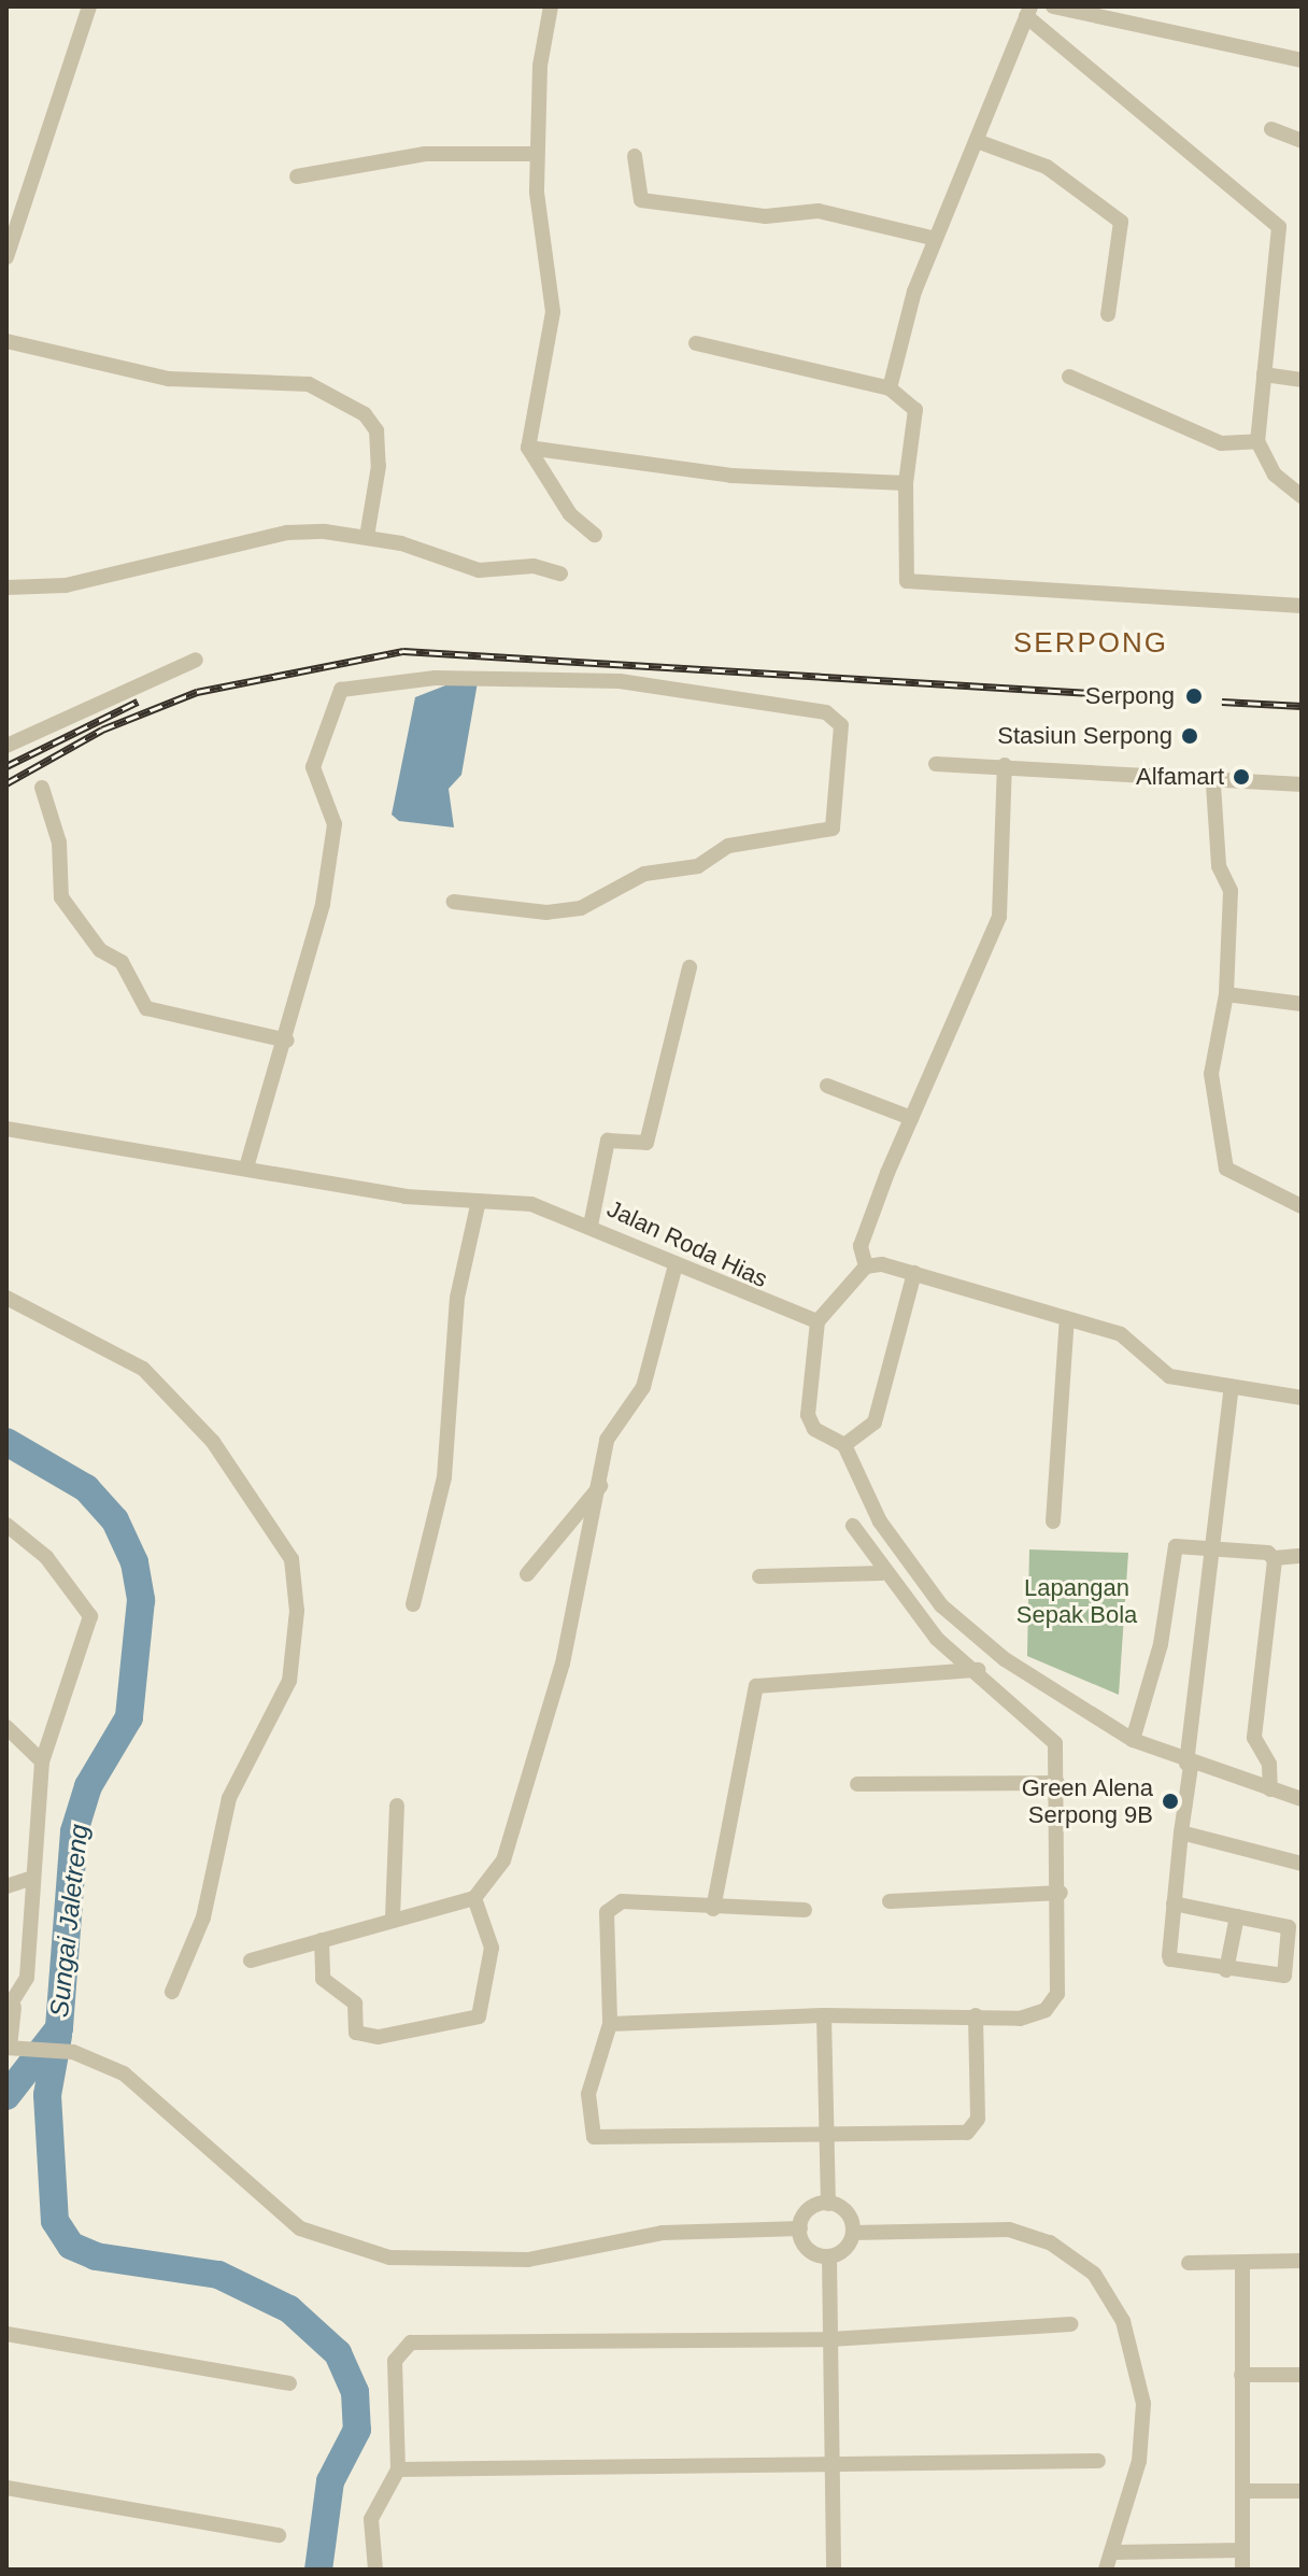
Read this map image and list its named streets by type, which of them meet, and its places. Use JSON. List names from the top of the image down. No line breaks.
{"streets":{"street":["Jalan Roda Hias"]},"districts":["SERPONG"],"water":["Sungai Jaletreng"],"parks":["Lapangan Sepak Bola"],"places":["Serpong","Stasiun Serpong","Alfamart","Green Alena Serpong 9B"]}
